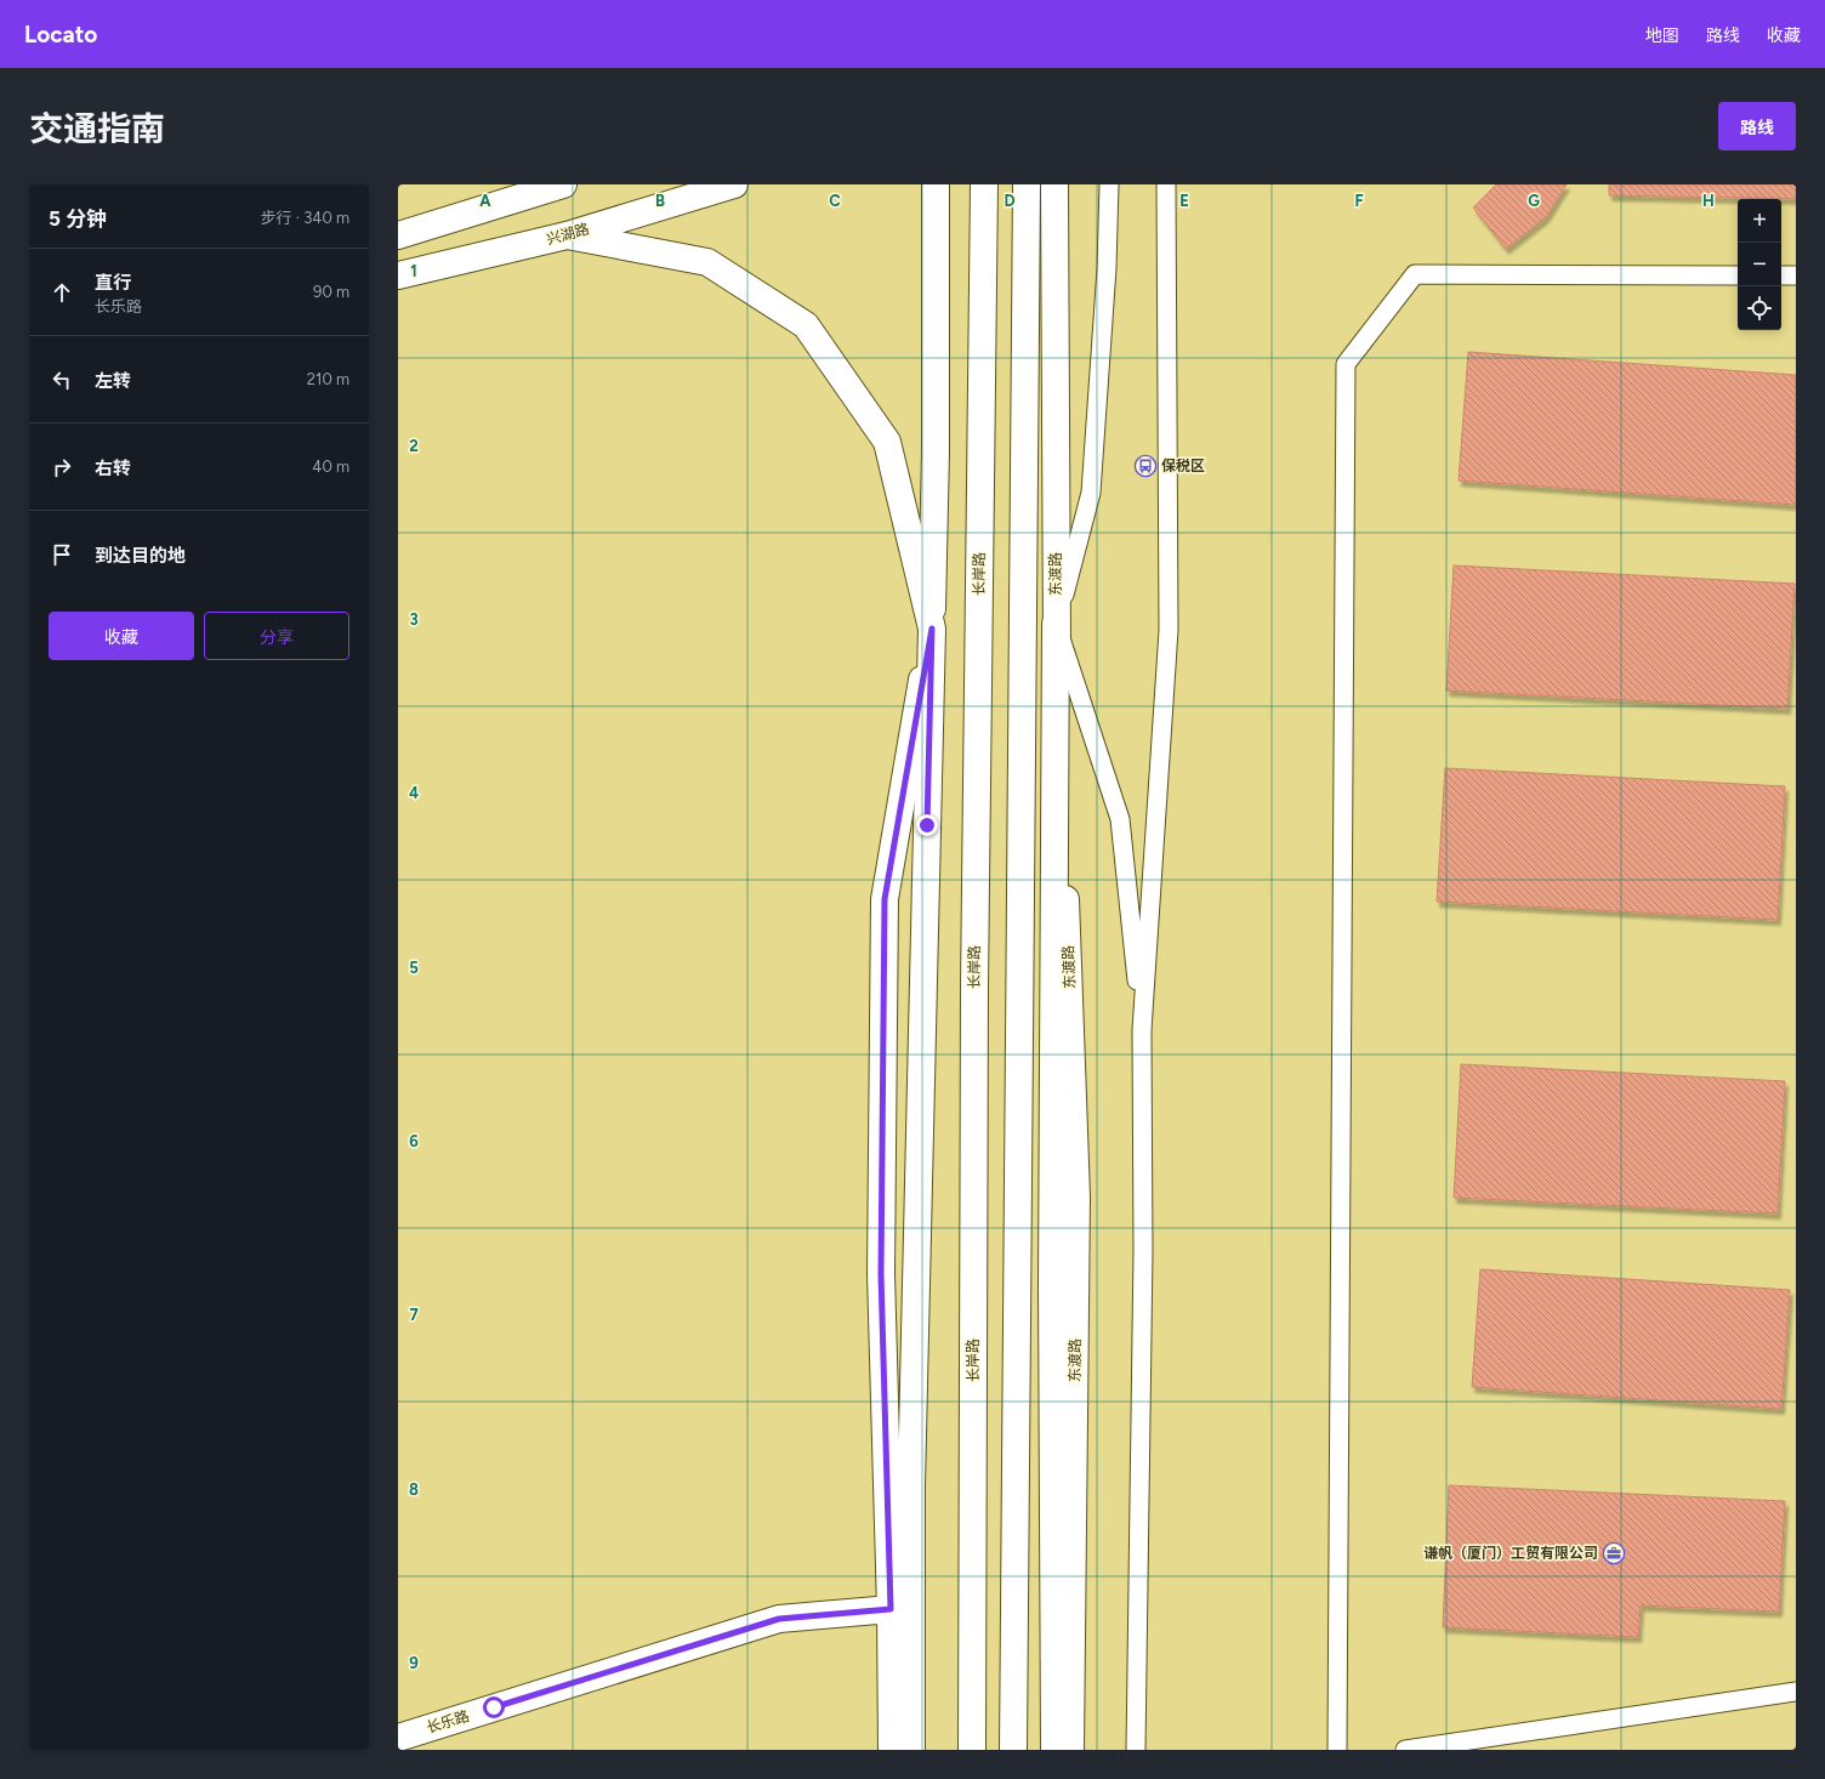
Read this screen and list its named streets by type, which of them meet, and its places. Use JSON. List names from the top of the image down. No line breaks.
{"streets":{"main road":["兴湖路","长岸路","东渡路","长乐路"]},"places":{"bus stop":["保税区"],"office":["谦帆（厦门）工贸有限公司"]},"page":{"header":"Locato","nav":["地图","路线","收藏"],"title":"交通指南","buttons":["路线",["收藏","分享"]],"heading":["5 分钟","步行 · 340 m"],"map_buttons":["+","−"],"list":[["直行","长乐路","90 m"],["左转","210 m"],["右转","40 m"],"到达目的地"]},"grid":{"columns":["A","B","C","D","E","F","G","H"],"rows":["1","2","3","4","5","6","7","8","9"]}}
